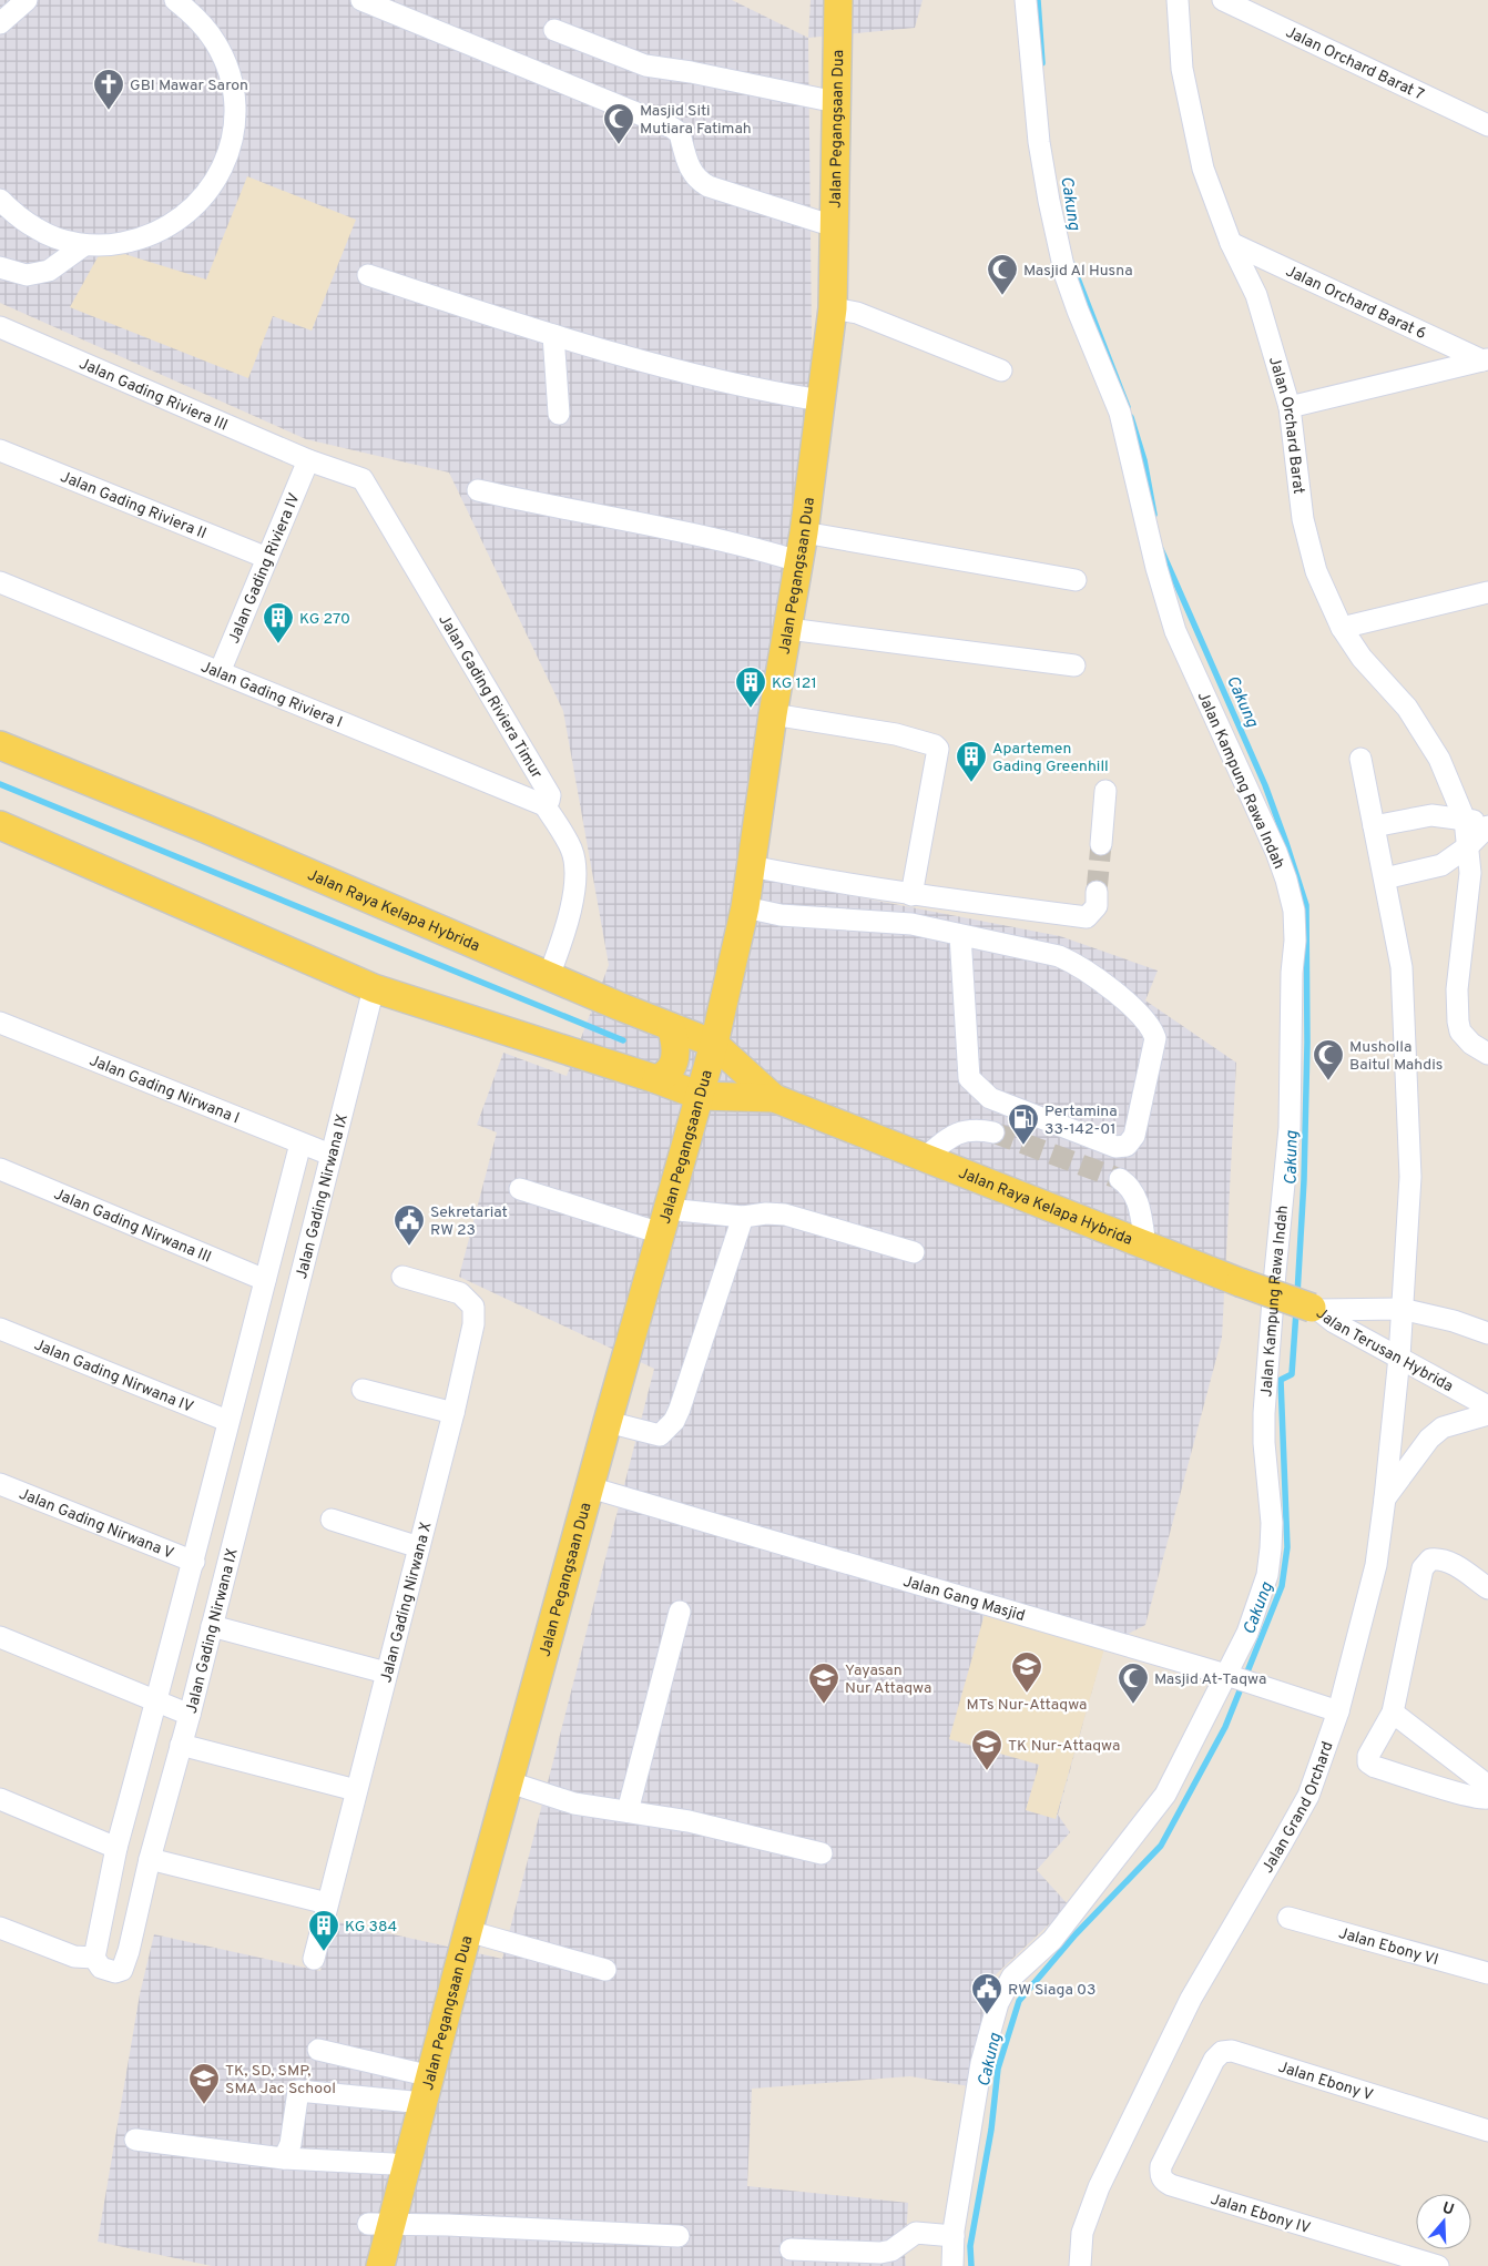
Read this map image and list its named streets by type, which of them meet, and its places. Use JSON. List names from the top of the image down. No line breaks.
{"streets":{"main road":["Jalan Pegangsaan Dua","Jalan Raya Kelapa Hybrida"],"street":["Jalan Orchard Barat 7","Jalan Orchard Barat 6","Jalan Gading Riviera III","Jalan Orchard Barat","Jalan Gading Riviera II","Jalan Gading Riviera IV","Jalan Gading Riviera I","Jalan Gading Riviera Timur","Jalan Kampung Rawa Indah","Jalan Gading Nirwana I","Jalan Gading Nirwana IX","Jalan Gading Nirwana III","Jalan Terusan Hybrida","Jalan Gading Nirwana IV","Jalan Gading Nirwana V","Jalan Gang Masjid","Jalan Gading Nirwana X","Jalan Grand Orchard","Jalan Ebony VI","Jalan Ebony V","Jalan Ebony IV"]},"crossings":[["Jalan Pegangsaan Dua","Jalan Raya Kelapa Hybrida"],["Jalan Pegangsaan Dua","Jalan Gang Masjid"],["Jalan Orchard Barat 6","Jalan Orchard Barat"],["Jalan Gading Riviera III","Jalan Gading Riviera IV"],["Jalan Gading Riviera III","Jalan Gading Riviera Timur"],["Jalan Gading Riviera II","Jalan Gading Riviera IV"],["Jalan Gading Riviera IV","Jalan Gading Riviera I"],["Jalan Gading Riviera IV","Jalan Gading Riviera Timur"],["Jalan Gading Riviera I","Jalan Gading Riviera Timur"],["Jalan Gading Riviera Timur","Jalan Raya Kelapa Hybrida"],["Jalan Kampung Rawa Indah","Jalan Gang Masjid"],["Jalan Raya Kelapa Hybrida","Jalan Gading Nirwana IX"],["Jalan Raya Kelapa Hybrida","Jalan Terusan Hybrida"],["Jalan Gading Nirwana I","Jalan Gading Nirwana IX"],["Jalan Gading Nirwana IX","Jalan Gading Nirwana III"],["Jalan Gading Nirwana IX","Jalan Gading Nirwana IV"],["Jalan Gading Nirwana IX","Jalan Gading Nirwana V"],["Jalan Terusan Hybrida","Jalan Grand Orchard"],["Jalan Gang Masjid","Jalan Grand Orchard"],["Jalan Ebony V","Jalan Ebony IV"]],"water":["Cakung"],"places":{"church":["GBI Mawar Saron"],"mosque":["Masjid Siti Mutiara Fatimah","Masjid Al Husna","Musholla Baitul Mahdis","Masjid At-Taqwa"],"building":["KG 270","KG 121","Apartemen Gading Greenhill","KG 384"],"fuel station":["Pertamina 33-142-01"],"public building":["Sekretariat RW 23","RW Siaga 03"],"school or university":["MTs Nur-Attaqwa","Yayasan Nur Attaqwa","TK Nur-Attaqwa","TK, SD, SMP, SMA Jac School"]},"north":"top"}
